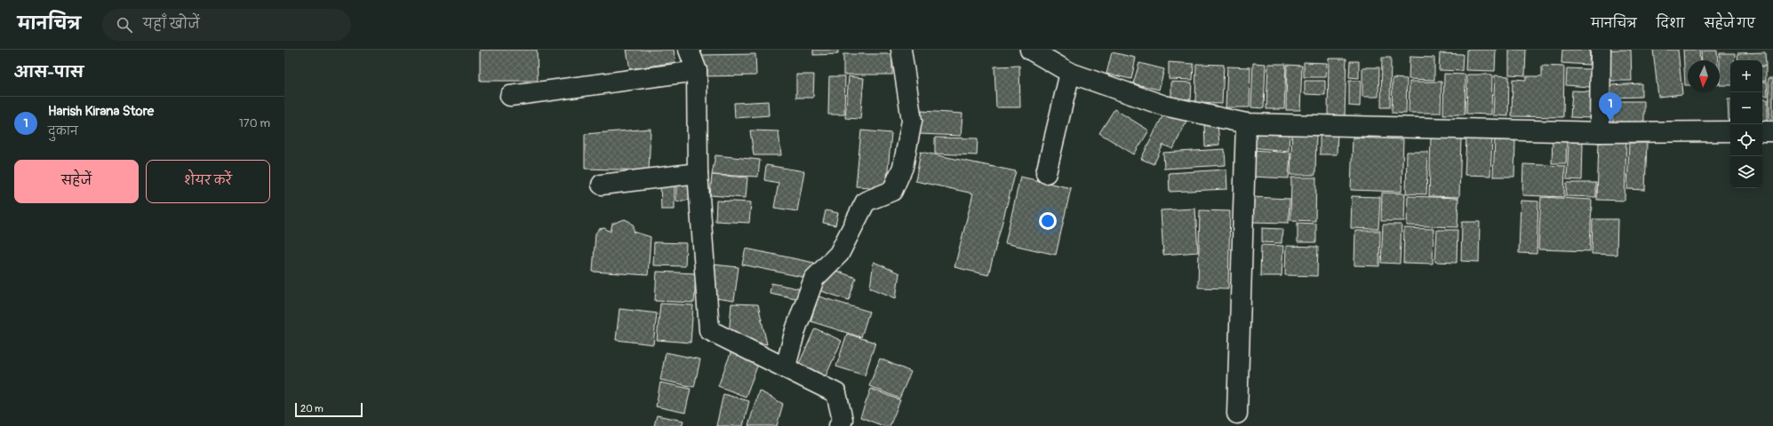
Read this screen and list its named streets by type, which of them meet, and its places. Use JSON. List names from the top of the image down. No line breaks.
{"scale_bar":"20 m","north":"bottom","page":{"header":"मानचित्र","search":"यहाँ खोजें","nav":["मानचित्र","दिशा","सहेजे गए"],"heading":"आस-पास","map_buttons":["+","−"],"pins":"1","list":[{"mark":"1","name":"Harish Kirana Store","note":"दुकान","value":"170 m"}],"buttons":["सहेजें","शेयर करें"],"scale":"20 m"}}
